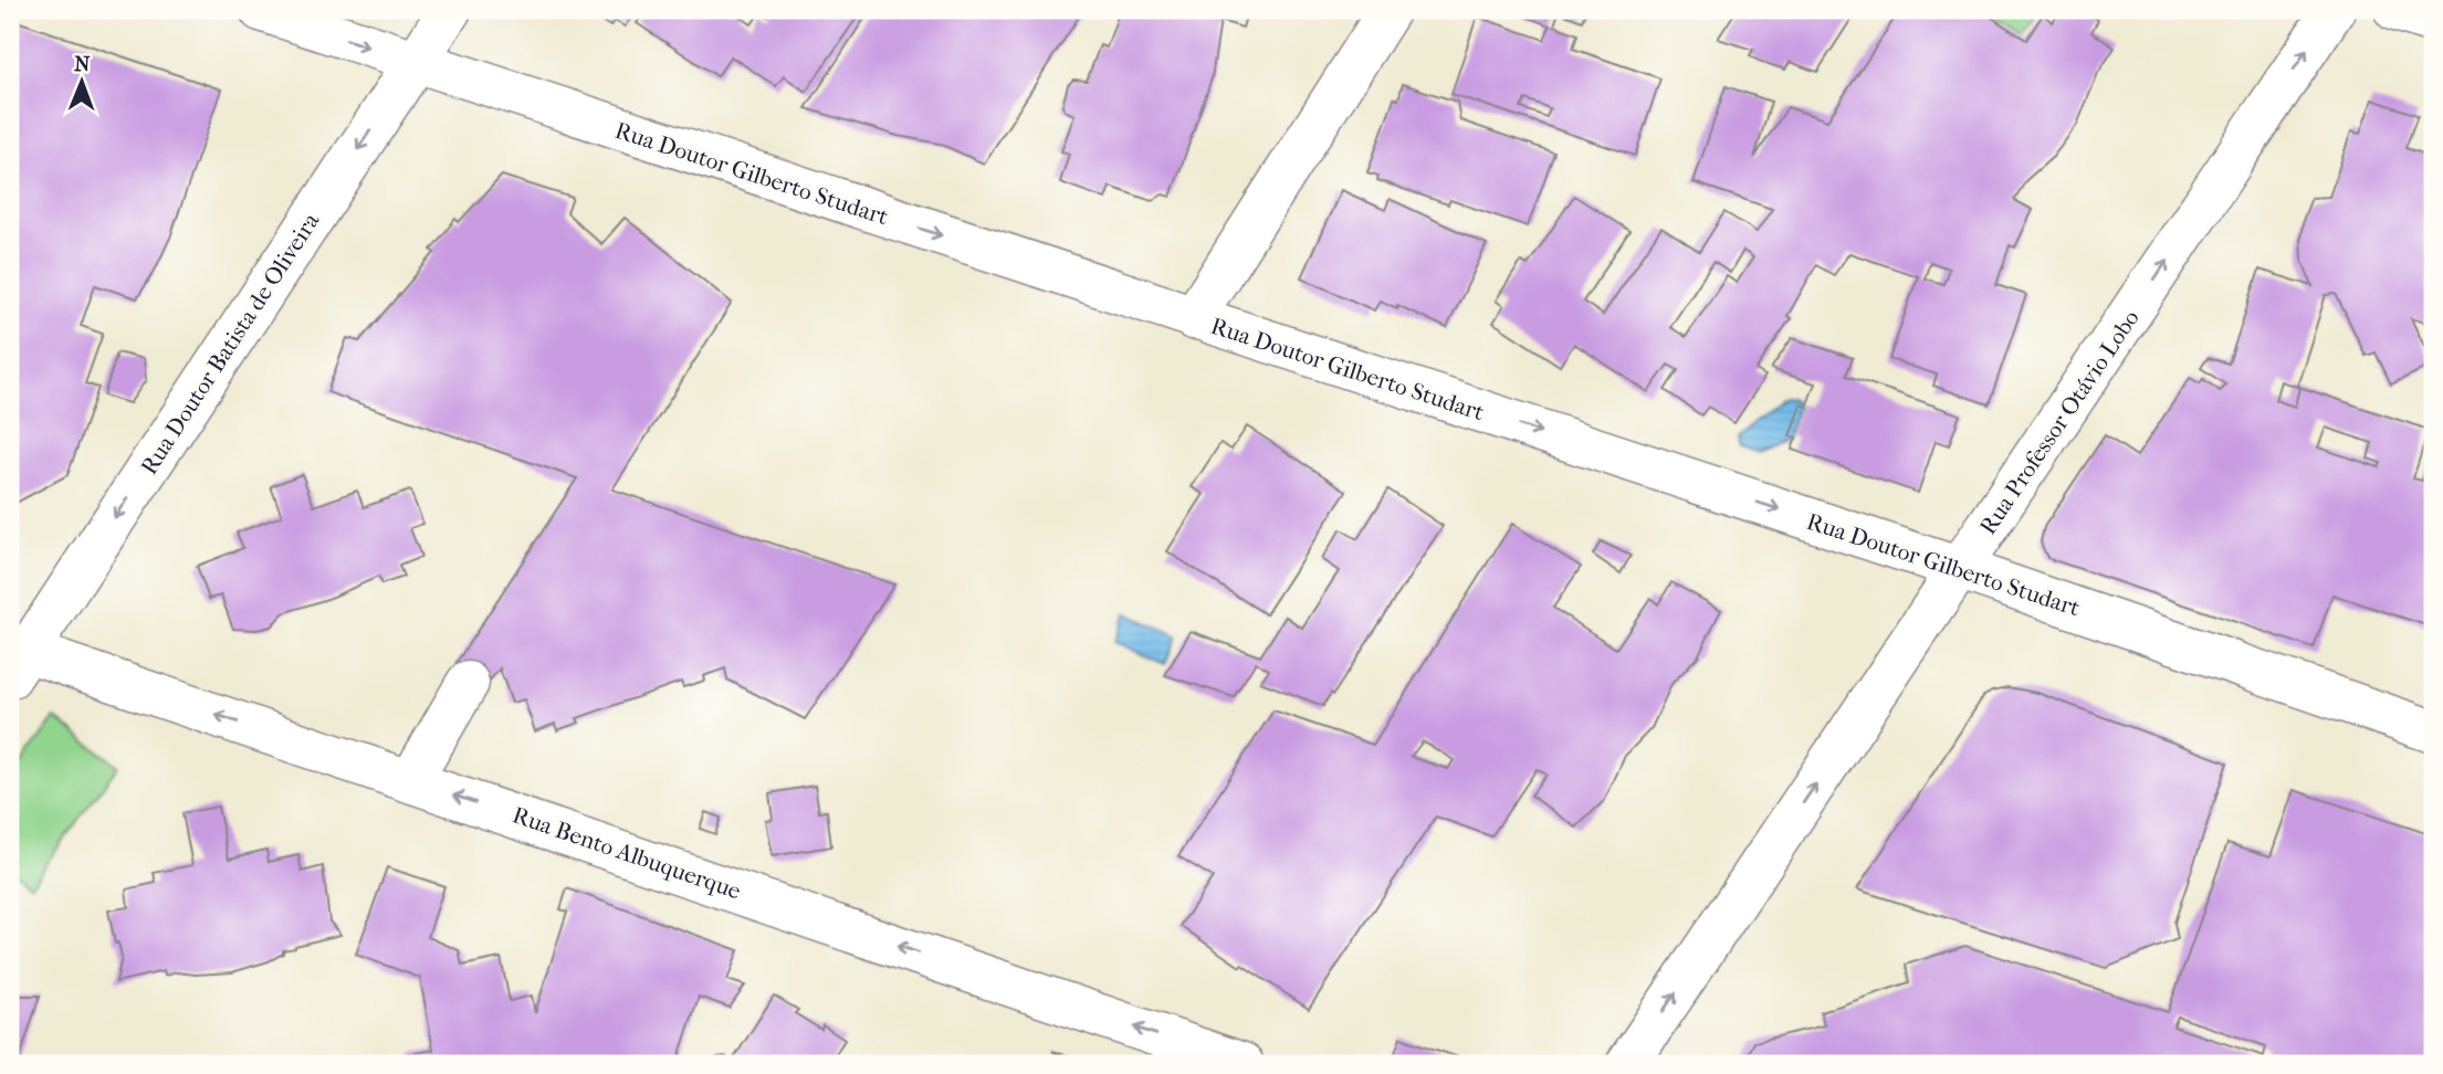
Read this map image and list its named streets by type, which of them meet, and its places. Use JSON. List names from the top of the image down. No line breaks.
{"streets":{"street":["Rua Doutor Gilberto Studart","Rua Doutor Batista de Oliveira","Rua Professor Otávio Lobo","Rua Bento Albuquerque"]},"crossings":[["Rua Doutor Gilberto Studart","Rua Doutor Batista de Oliveira"],["Rua Doutor Gilberto Studart","Rua Professor Otávio Lobo"],["Rua Doutor Batista de Oliveira","Rua Bento Albuquerque"]],"one_way":["Rua Doutor Gilberto Studart","Rua Doutor Batista de Oliveira","Rua Professor Otávio Lobo","Rua Bento Albuquerque"],"north":"top"}
